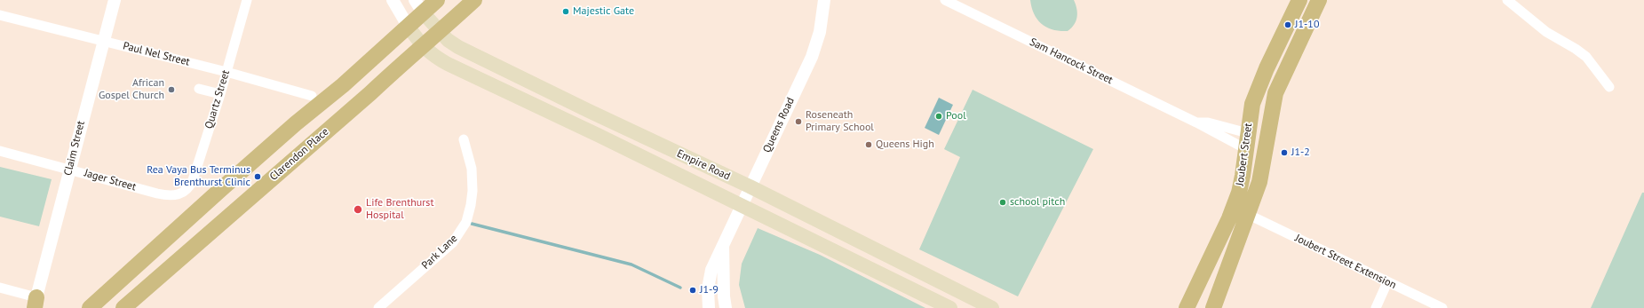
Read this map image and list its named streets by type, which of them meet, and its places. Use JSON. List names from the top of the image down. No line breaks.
{"streets":{"main road":["Clarendon Place","Joubert Street","Empire Road"],"street":["Paul Nel Street","Sam Hancock Street","Quartz Street","Queens Road","Claim Street","Jager Street","Park Lane","Joubert Street Extension"]},"crossings":[["Paul Nel Street","Quartz Street"],["Paul Nel Street","Claim Street"],["Sam Hancock Street","Joubert Street"],["Quartz Street","Jager Street"],["Queens Road","Empire Road"],["Claim Street","Jager Street"],["Clarendon Place","Empire Road"],["Joubert Street","Joubert Street Extension"]],"places":["Majestic Gate","J1-10","African Gospel Church","Pool","Roseneath Primary School","Queens High","J1-2","Rea Vaya Bus Terminus Brenthurst Clinic","school pitch","Life Brenthurst Hospital","J1-9"]}
